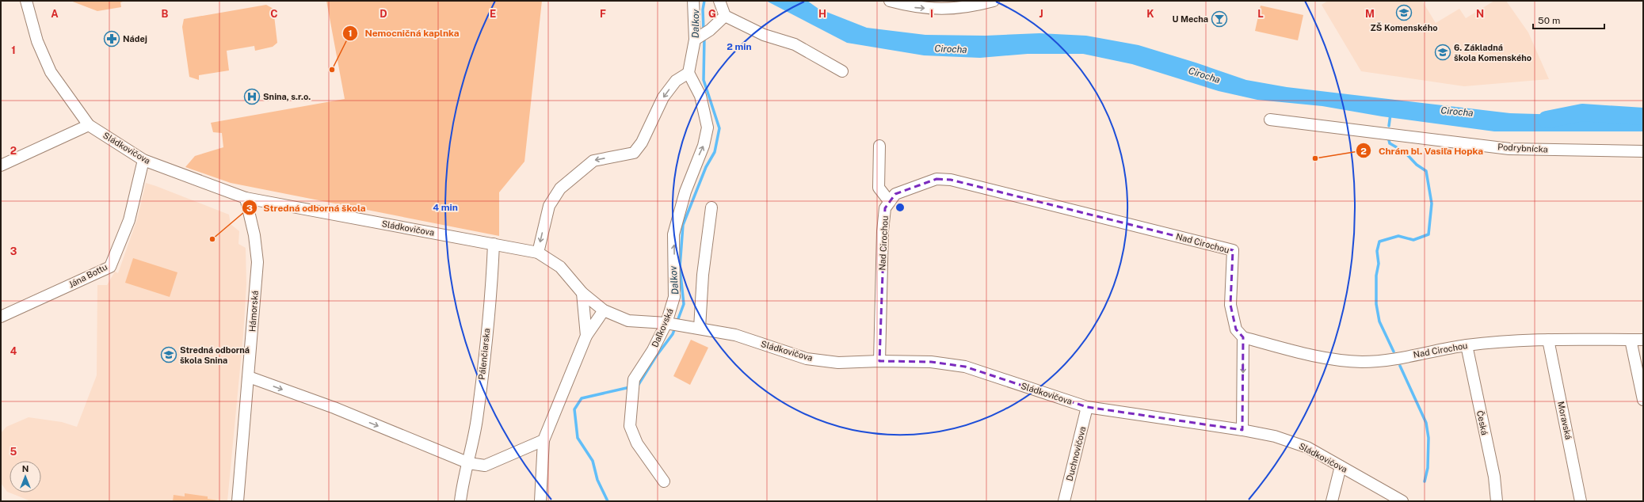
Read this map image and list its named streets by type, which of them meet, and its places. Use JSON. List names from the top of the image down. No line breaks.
{"streets":{"street":["Sládkovičova","Podrybnícka","Nad Cirochou","Jána Bottu","Hámorská","Daľkovská","Pálenčiarska","Moravská","Česká","Duchnovičova"]},"crossings":[["Sládkovičova","Nad Cirochou"],["Sládkovičova","Jána Bottu"],["Sládkovičova","Hámorská"],["Sládkovičova","Daľkovská"],["Sládkovičova","Pálenčiarska"],["Sládkovičova","Duchnovičova"],["Nad Cirochou","Moravská"],["Nad Cirochou","Česká"]],"water":["Dalkov","Cirocha"],"places":{"school or university":["ZŠ Komenského","6. Základná škola Komenského","Stredná odborná škola Snina"],"bar":["U Mecha"],"pharmacy":["Nádej"],"other":["Nemocničná kaplnka","Chrám bl. Vasiľa Hopka","Stredná odborná škola"],"hospital":["Snina, s.r.o."]},"scale_bar":"50 m","north":"top","grid":{"columns":["A","B","C","D","E","F","G","H","I","J","K","L","M","N"],"rows":["1","2","3","4","5"]},"rings":["2 min","4 min"]}
